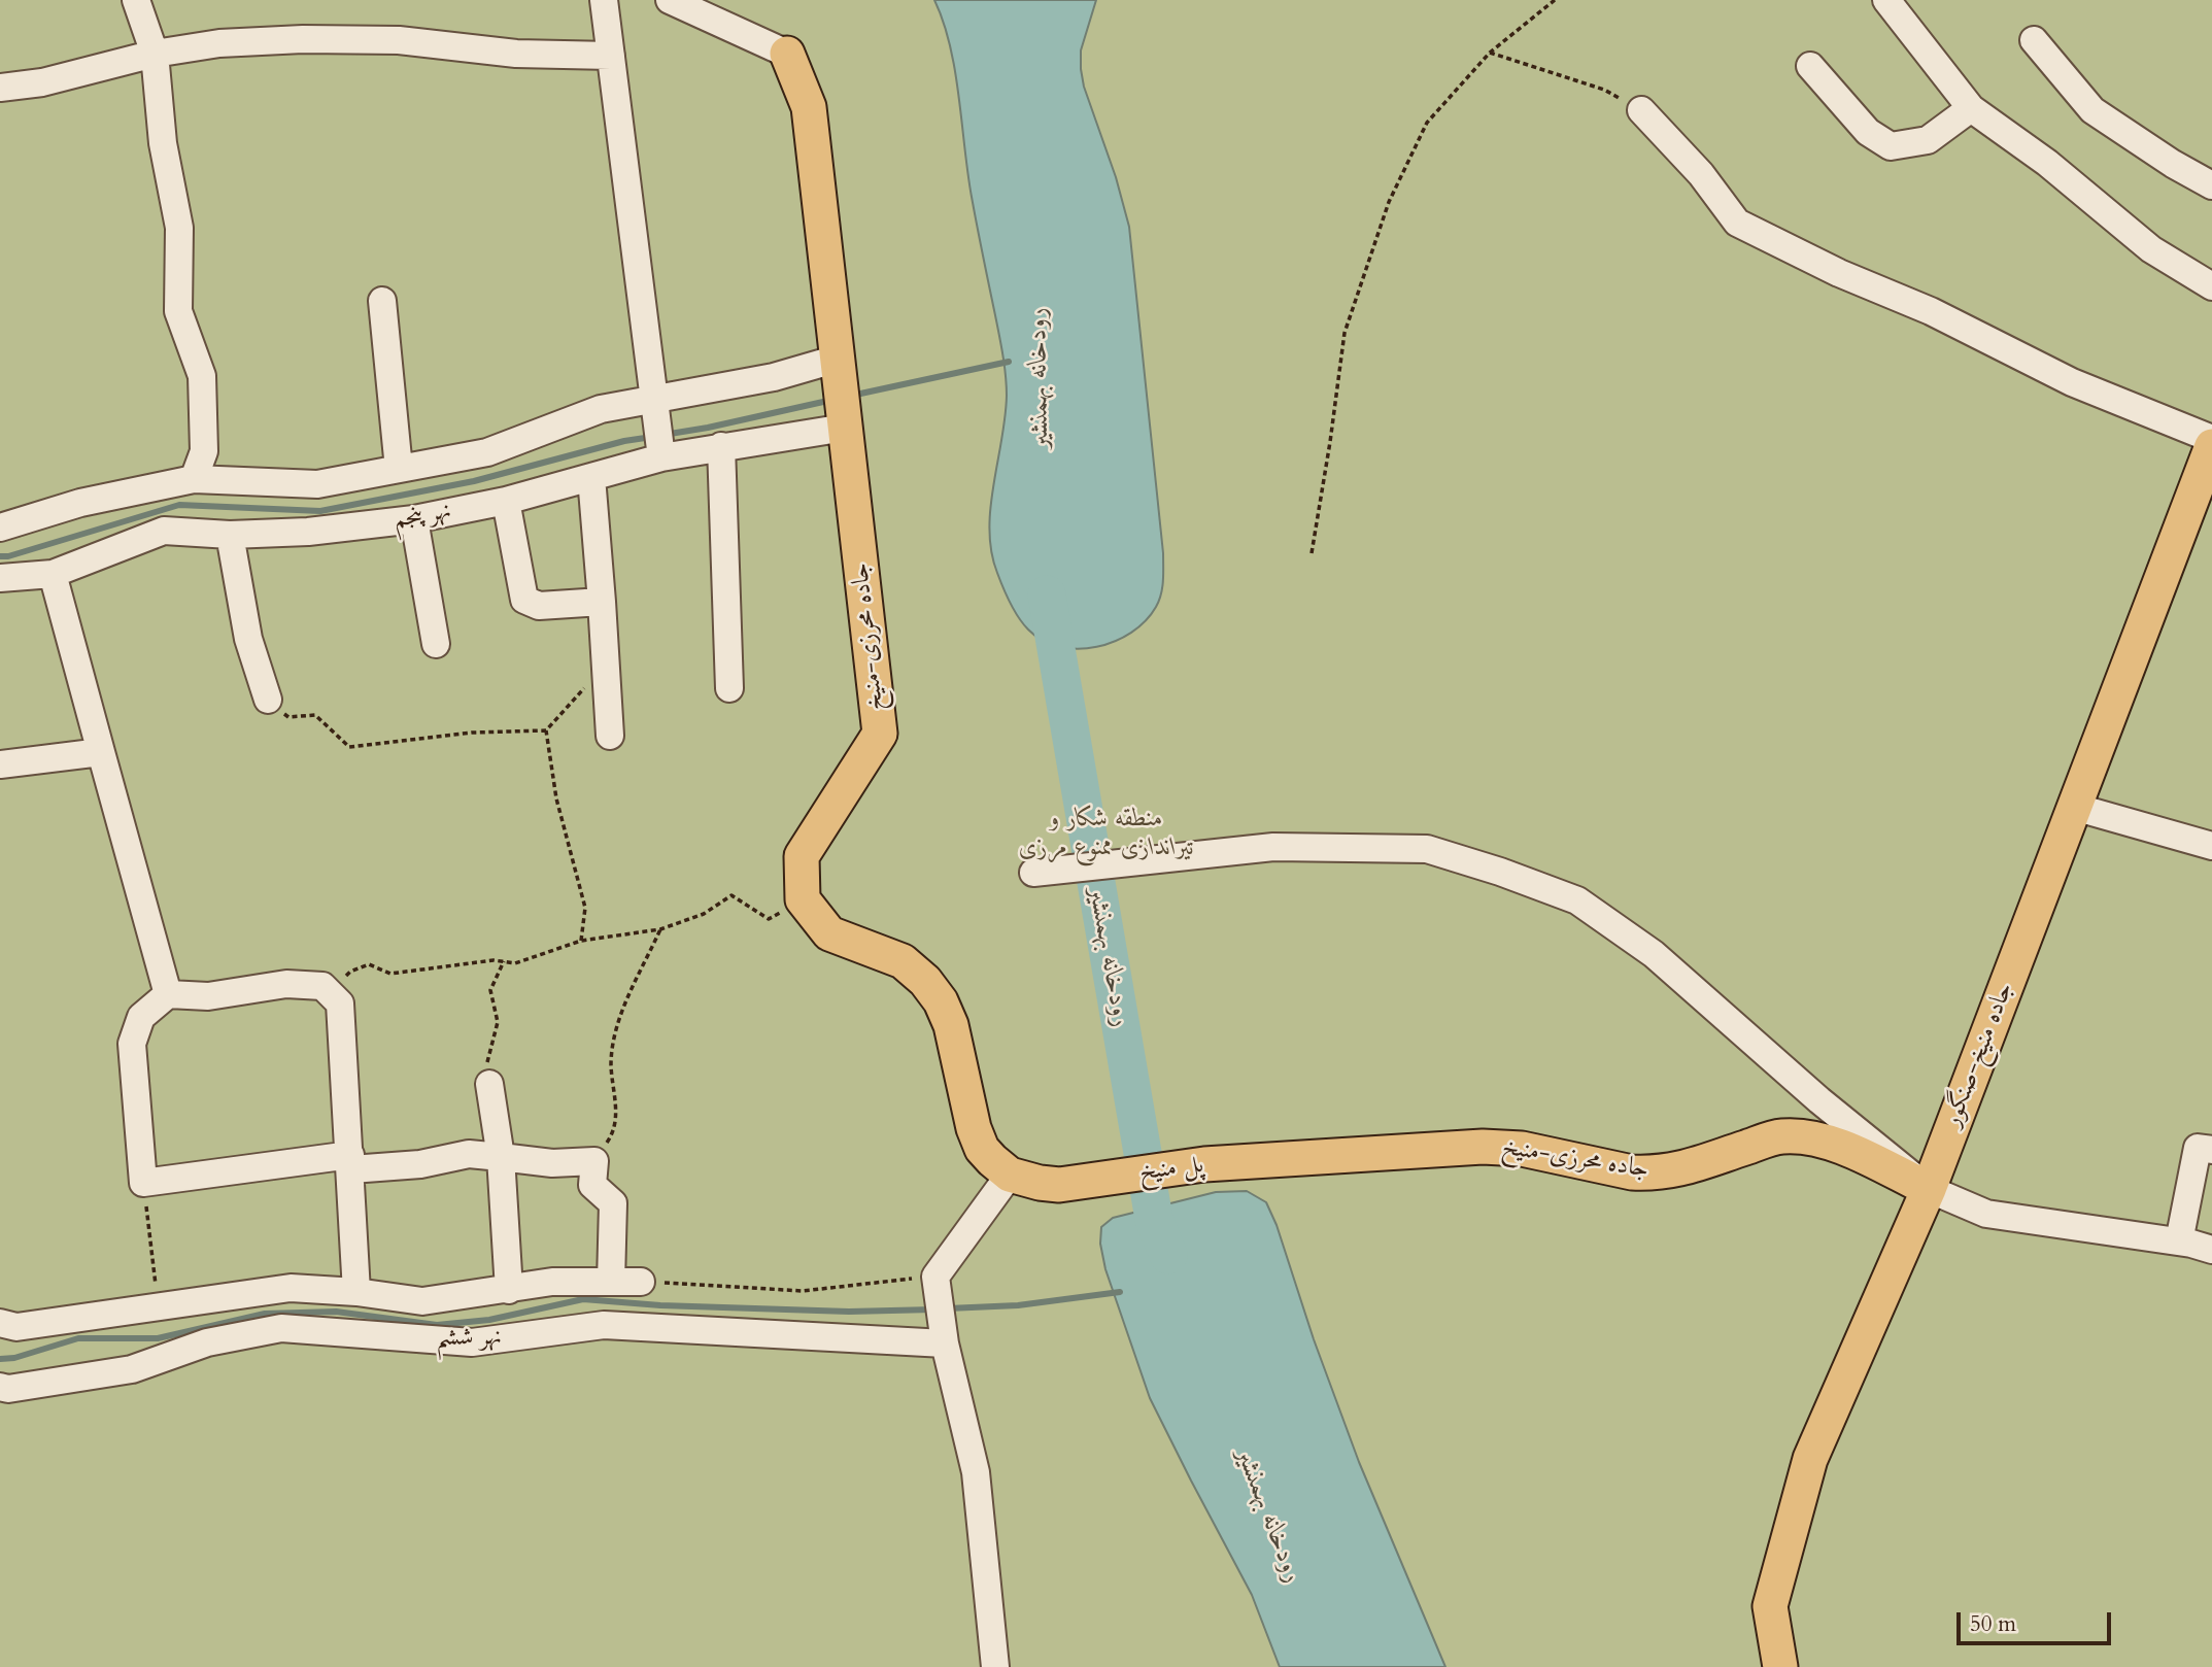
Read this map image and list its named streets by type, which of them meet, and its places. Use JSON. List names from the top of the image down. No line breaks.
{"streets":{"main road":["جاده محرزی-منیخ","جاده منیخ-صنگور","پل منیخ"],"street":["نهر پنجم","نهر ششم"]},"crossings":[["نهر پنجم","جاده محرزی-منیخ"],["جاده محرزی-منیخ","جاده منیخ-صنگور"],["جاده محرزی-منیخ","پل منیخ"]],"water":["رودخانه بهمنشیر"],"parks":["منطقه شکار و تیراندازی ممنوع مرزی"],"scale_bar":"50 m"}
